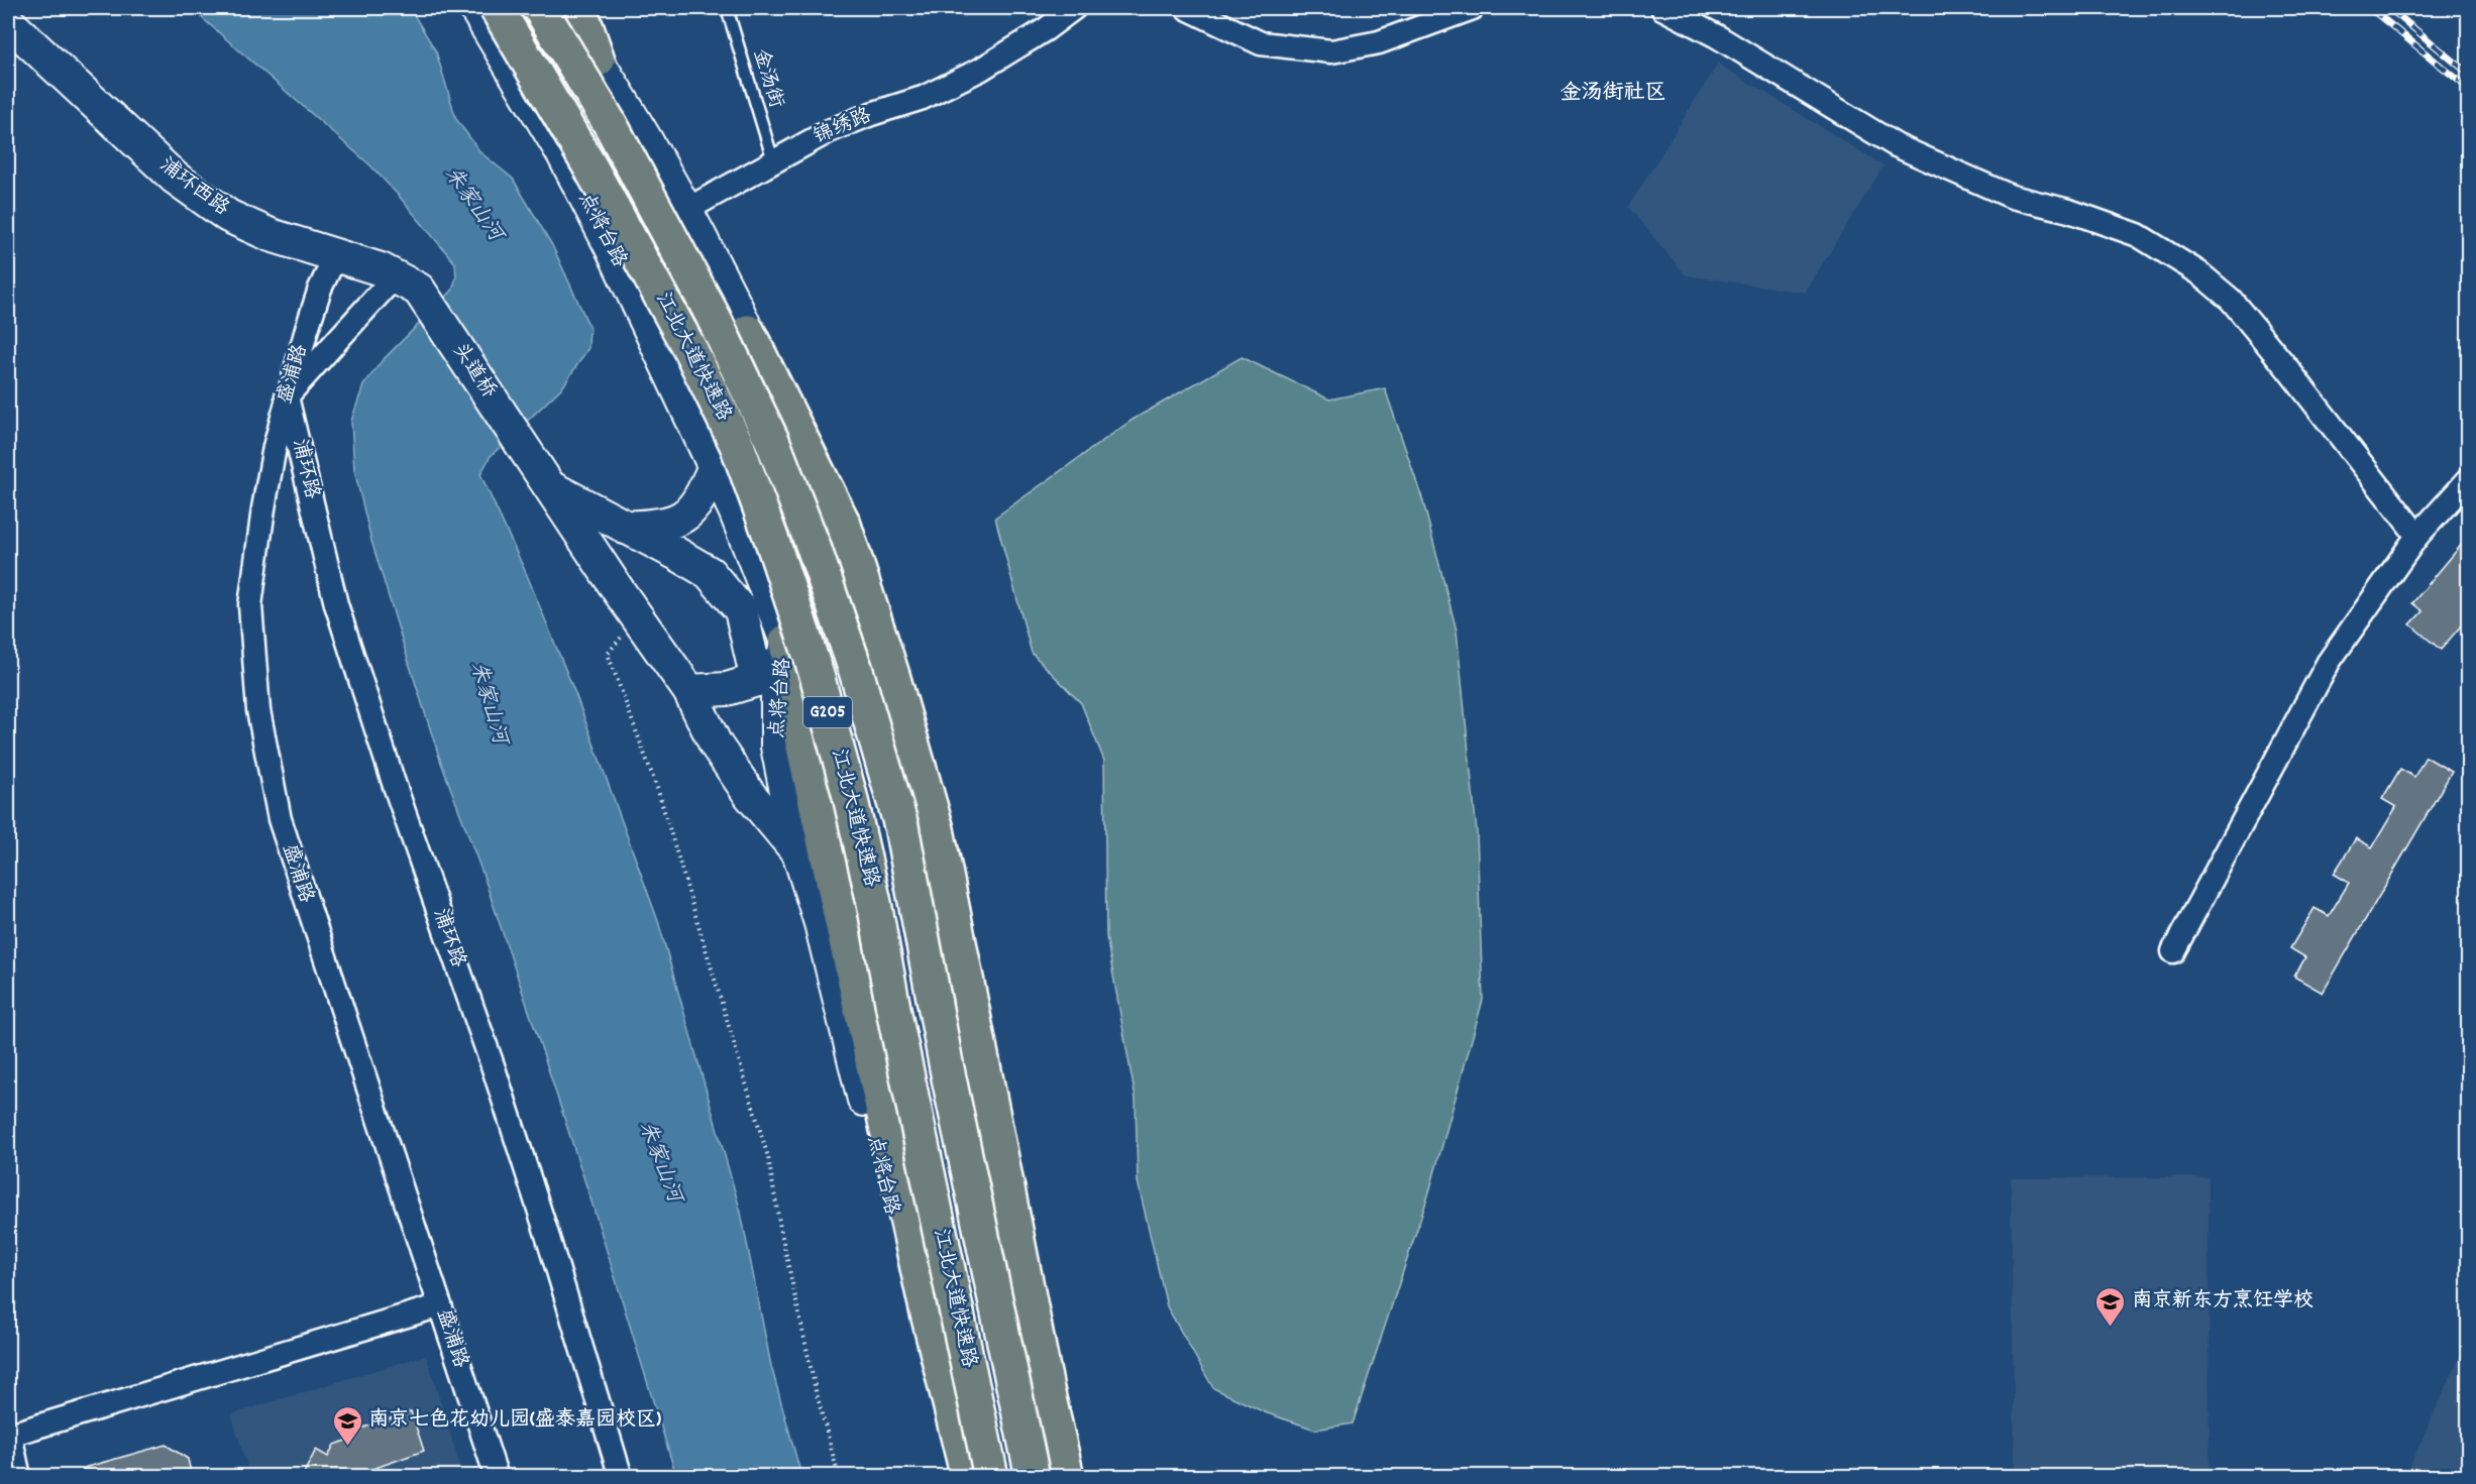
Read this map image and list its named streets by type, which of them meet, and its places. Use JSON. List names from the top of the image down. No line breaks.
{"streets":{"highway":["江北大道快速路","G205"],"main road":["浦环西路","点将台路","头道桥"],"street":["锦绣路","盛浦路","浦环路"],"lane":["金汤街"]},"crossings":[["金汤街","锦绣路"],["锦绣路","点将台路"],["浦环西路","头道桥"],["浦环西路","盛浦路"],["点将台路","头道桥"],["盛浦路","浦环路"]],"districts":["金汤街社区"],"water":["朱家山河"],"places":{"school or university":["南京新东方烹饪学校","南京七色花幼儿园(盛泰嘉园校区)"]}}
